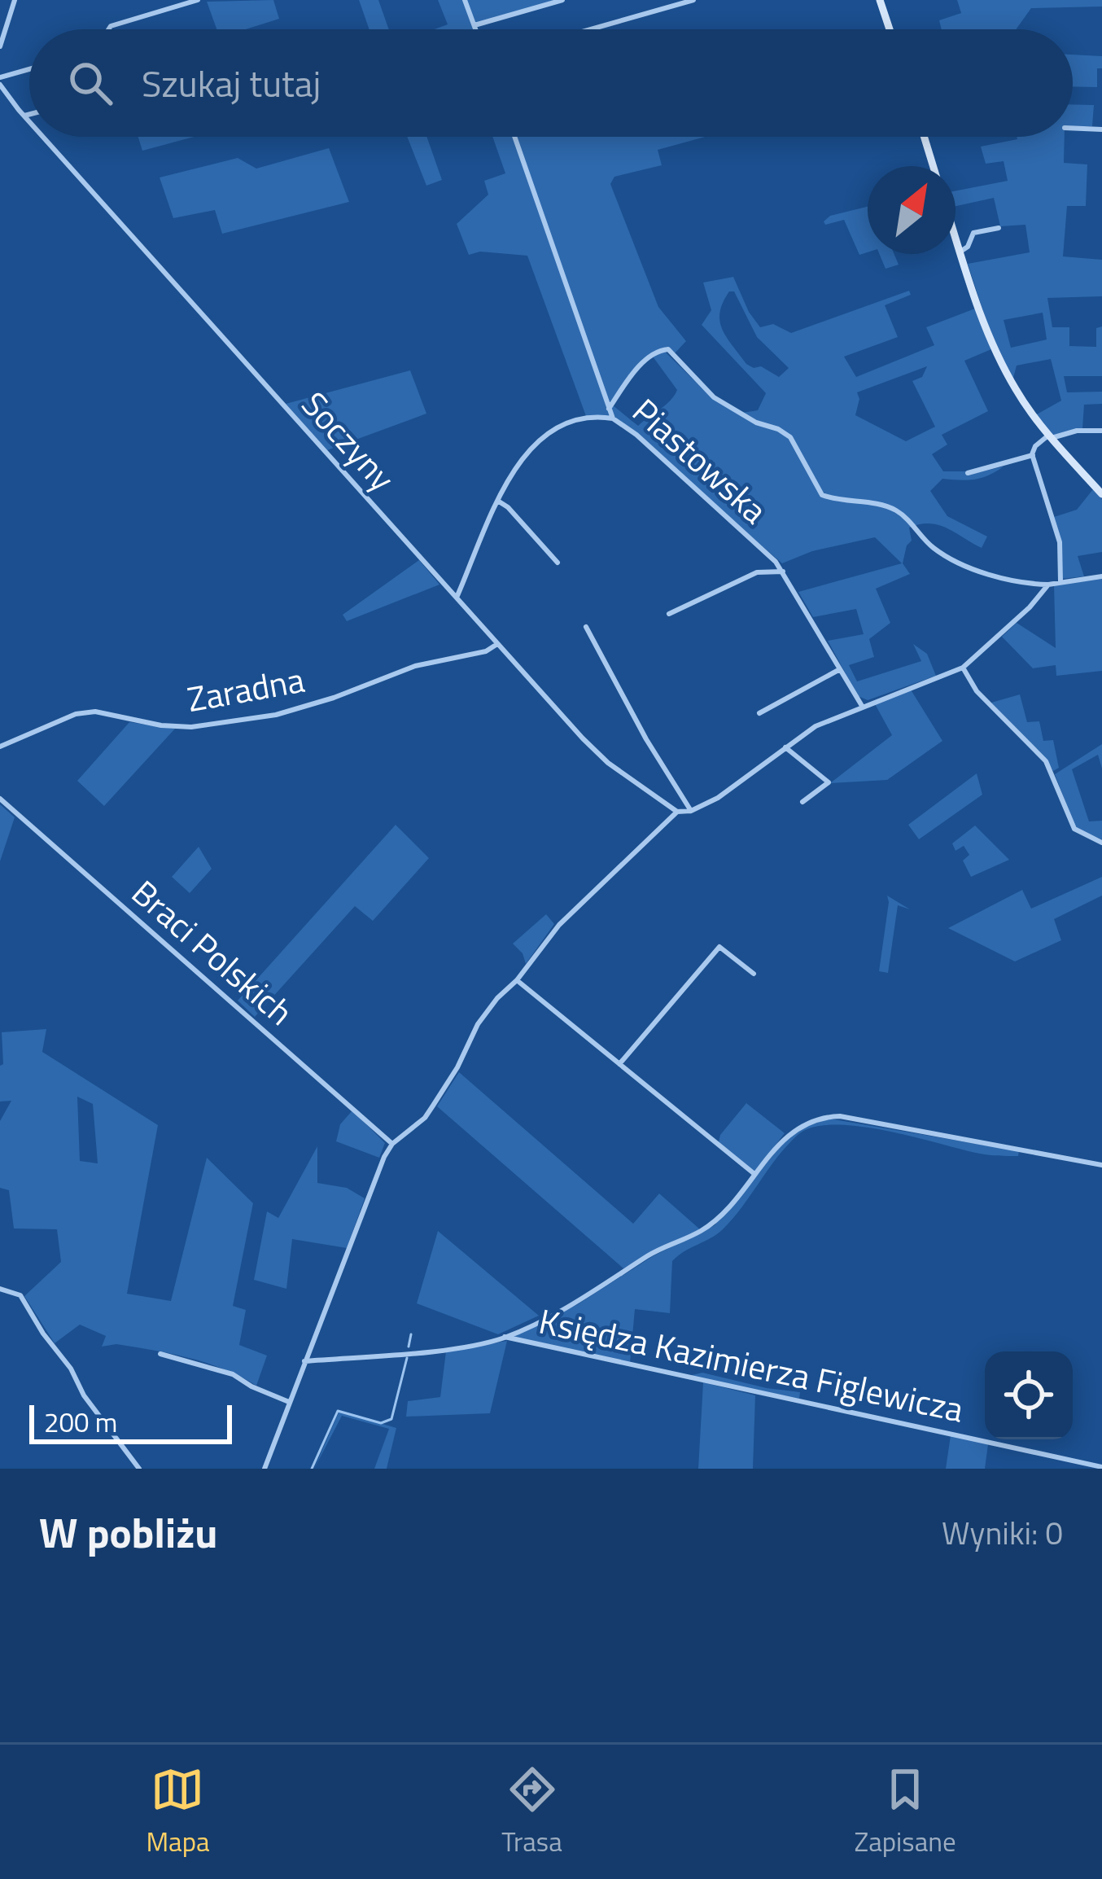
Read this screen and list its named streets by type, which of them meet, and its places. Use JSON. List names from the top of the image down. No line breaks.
{"streets":{"street":["Soczyny","Piastowska","Zaradna","Braci Polskich","Księdza Kazimierza Figlewicza"]},"crossings":[["Soczyny","Zaradna"]],"scale_bar":"200 m","north":"top right","page":{"search":"Szukaj tutaj","scale":"200 m","heading":["W pobliżu","Wyniki: 0"],"nav":["Mapa","Trasa","Zapisane"]}}
